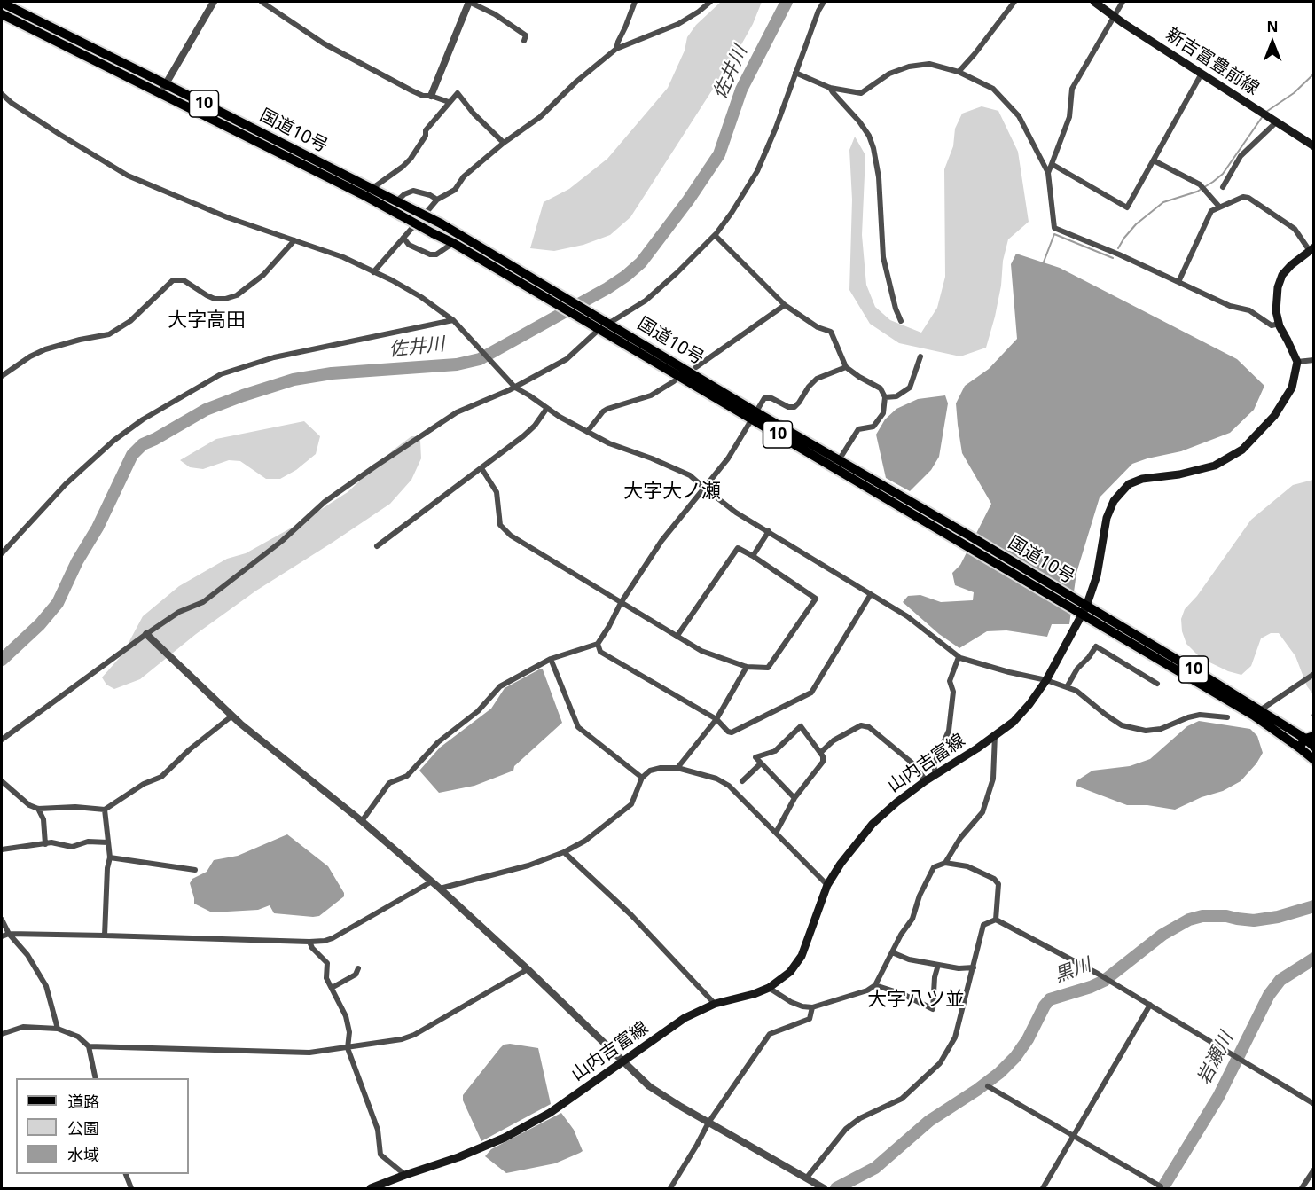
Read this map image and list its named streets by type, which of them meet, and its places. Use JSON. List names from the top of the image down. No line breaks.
{"streets":{"highway":["10","国道10号"],"main road":["新吉富豊前線","山内吉富線"]},"crossings":[["10","国道10号"],["国道10号","山内吉富線"]],"districts":["大字高田","大字大ノ瀬","大字八ツ並"],"water":["佐井川","黒川","岩瀬川"],"legend":["道路","公園","水域"],"north":"top"}
